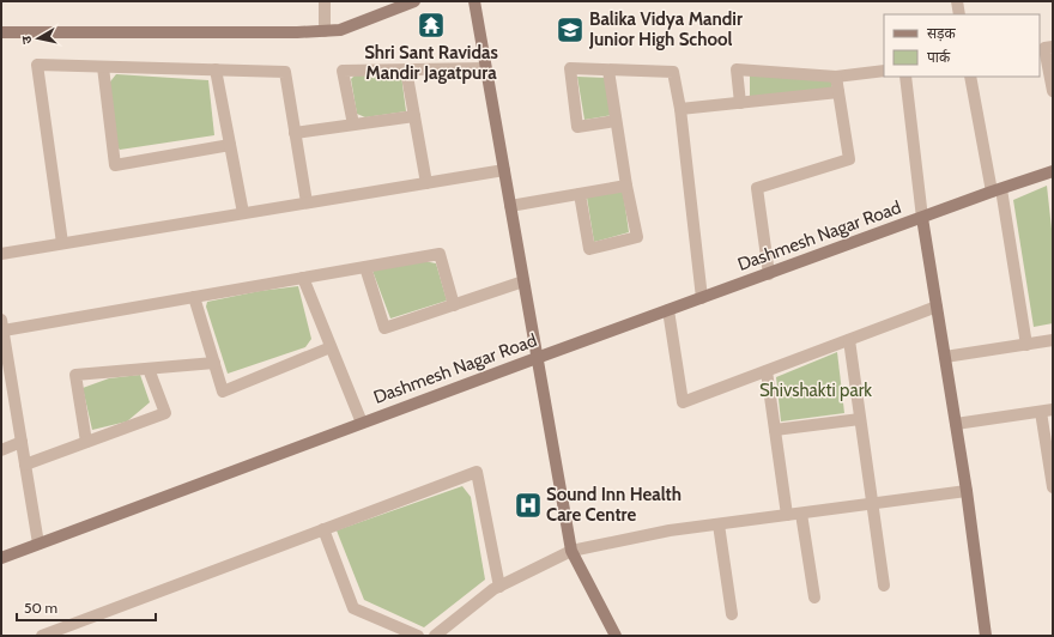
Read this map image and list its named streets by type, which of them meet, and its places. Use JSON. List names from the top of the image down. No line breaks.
{"streets":{"street":["Dashmesh Nagar Road"]},"parks":["Shivshakti park"],"places":{"temple":["Shri Sant Ravidas Mandir Jagatpura"],"school or university":["Balika Vidya Mandir Junior High School"],"hospital":["Sound Inn Health Care Centre"]},"legend":["सड़क","पार्क"],"scale_bar":"50 m","north":"left"}
